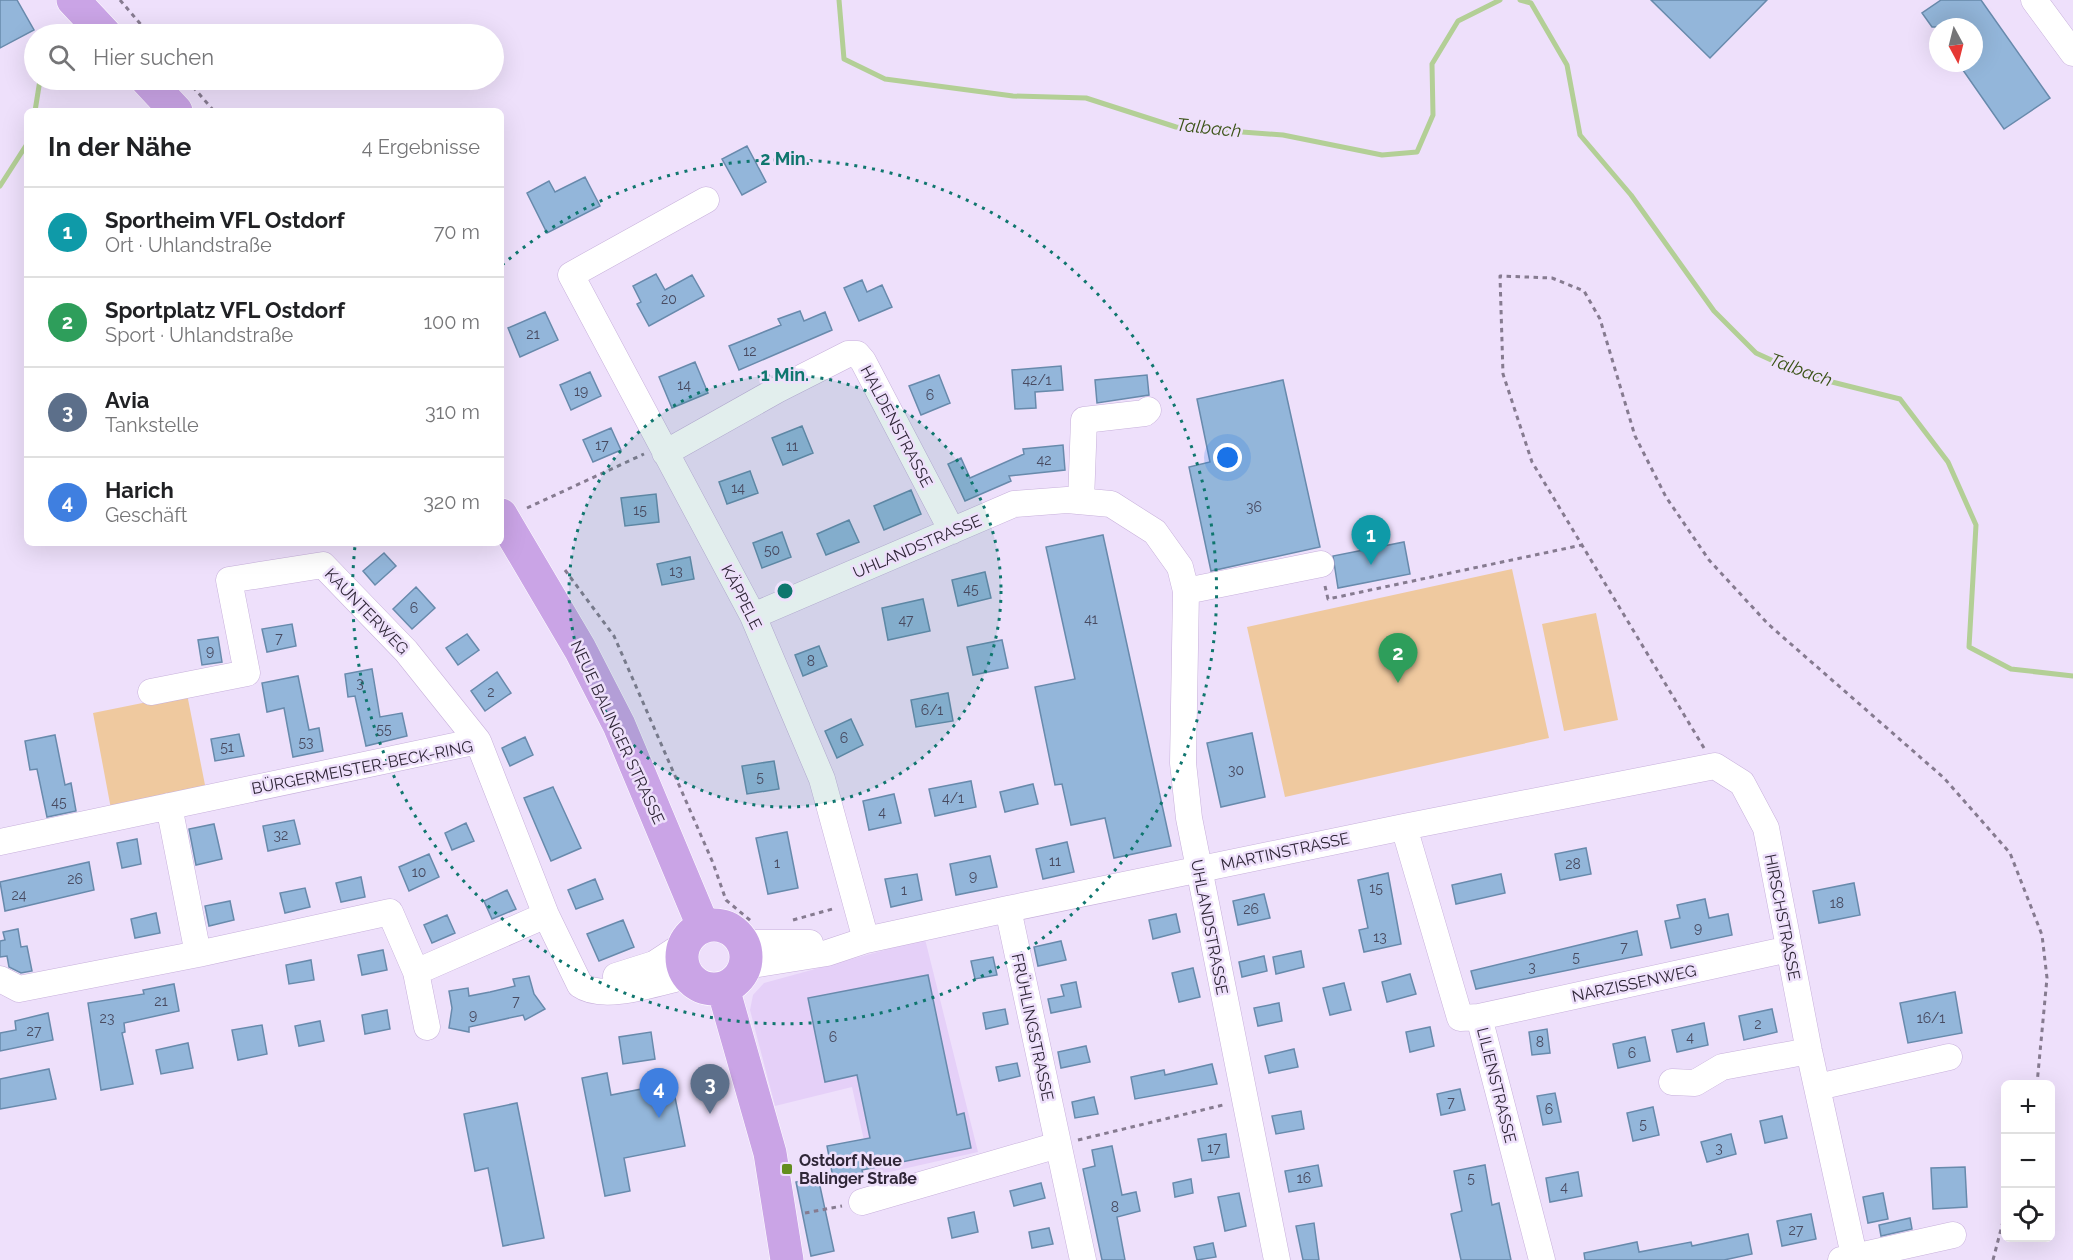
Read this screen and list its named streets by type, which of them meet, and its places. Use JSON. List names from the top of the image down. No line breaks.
{"streets":{"main road":["NEUE BALINGER STRASSE"],"street":["HALDENSTRASSE","UHLANDSTRASSE","KÄPPELE","KAUNTERWEG","BÜRGERMEISTER-BECK-RING","MARTINSTRASSE","HIRSCHSTRASSE","NARZISSENWEG","FRÜHLINGSTRASSE","LILIENSTRASSE"]},"crossings":[["HALDENSTRASSE","UHLANDSTRASSE"],["HALDENSTRASSE","KÄPPELE"],["UHLANDSTRASSE","KÄPPELE"],["UHLANDSTRASSE","MARTINSTRASSE"],["KÄPPELE","MARTINSTRASSE"],["KAUNTERWEG","BÜRGERMEISTER-BECK-RING"],["NEUE BALINGER STRASSE","BÜRGERMEISTER-BECK-RING"],["MARTINSTRASSE","HIRSCHSTRASSE"],["MARTINSTRASSE","FRÜHLINGSTRASSE"],["MARTINSTRASSE","LILIENSTRASSE"],["HIRSCHSTRASSE","NARZISSENWEG"],["NARZISSENWEG","LILIENSTRASSE"]],"water":["Talbach"],"places":{"transit":["Ostdorf Neue Balinger Straße"]},"house_numbers":["20","21","12","42/1","14","19","6","17","11","42","14","36","15","50","13","45","6","41","47","7","9","8","3","2","6/1","55","6","53","51","30","5","4/1","45","4","32","11","1","28","10","9","26","15","1","24","18","26","9","13","7","5","3","21","7","9","23","16/1","2","27","6","4","8","6","7","6","5","17","3","16","5","4","8","27"],"north":"bottom","page":{"search":"Hier suchen","heading":["In der Nähe","4 Ergebnisse"],"list":[{"mark":"1","name":"Sportheim VFL Ostdorf","note":"Ort · Uhlandstraße","value":"70 m"},{"mark":"2","name":"Sportplatz VFL Ostdorf","note":"Sport · Uhlandstraße","value":"100 m"},{"mark":"3","name":"Avia","note":"Tankstelle","value":"310 m"},{"mark":"4","name":"Harich","note":"Geschäft","value":"320 m"}],"pins":["1","2","3","4"],"map_buttons":["+","−"]},"rings":["2 Min.","1 Min."]}
